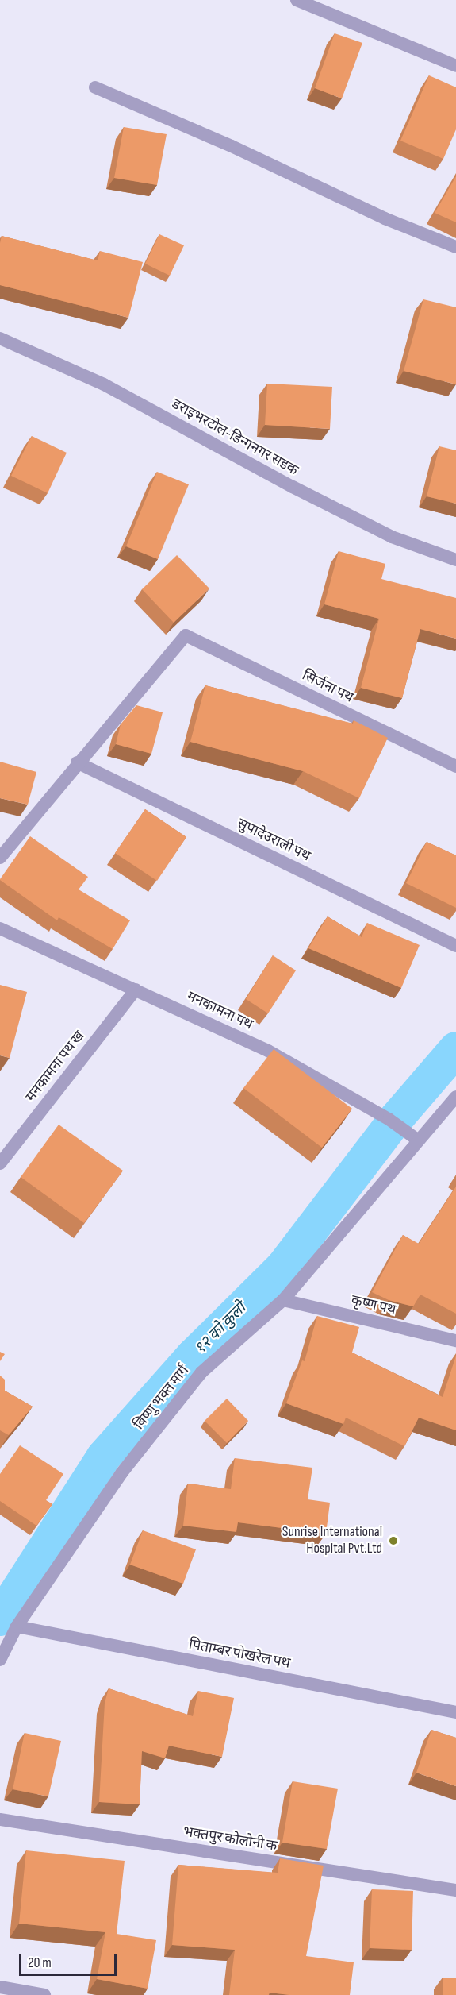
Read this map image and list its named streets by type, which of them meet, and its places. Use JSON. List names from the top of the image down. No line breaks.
{"streets":{"street":["डराइभरटोल-डिन्गनगर सडक","सिर्जना पथ","सुपादेउराली पथ","मनकामना पथ","मनकामना पथ ख","कृष्ण पथ","बिष्णु भक्त मार्ग","पिताम्बर पोखरेल पथ","भक्तपुर कोलोनी क"]},"crossings":[["सिर्जना पथ","सुपादेउराली पथ"],["मनकामना पथ","मनकामना पथ ख"],["मनकामना पथ","बिष्णु भक्त मार्ग"],["कृष्ण पथ","बिष्णु भक्त मार्ग"],["बिष्णु भक्त मार्ग","पिताम्बर पोखरेल पथ"]],"water":["१२ को कुलो"],"places":["Sunrise International Hospital Pvt.Ltd"],"scale_bar":"20 m"}
